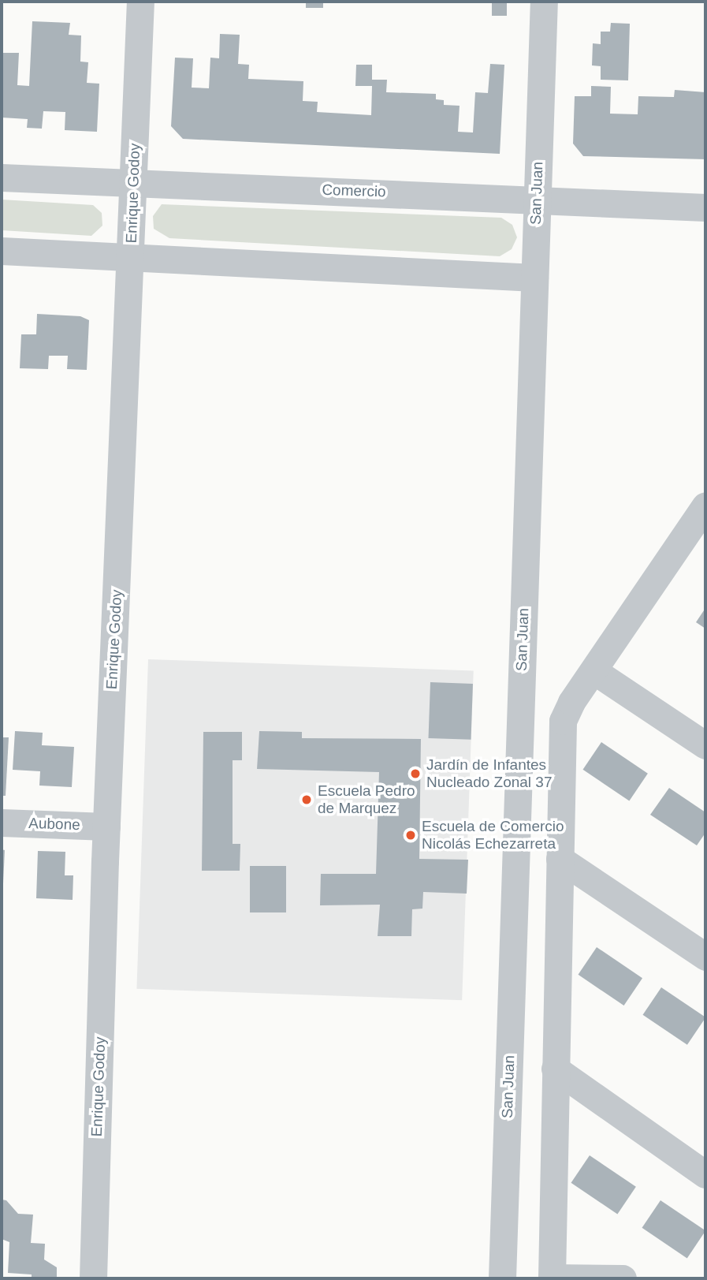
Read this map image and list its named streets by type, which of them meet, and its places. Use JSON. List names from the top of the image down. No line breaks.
{"streets":{"street":["Comercio","Enrique Godoy","San Juan","Aubone"]},"crossings":[["Comercio","Enrique Godoy"],["Comercio","San Juan"],["Enrique Godoy","Aubone"]],"places":["Jardín de Infantes Nucleado Zonal 37","Escuela Pedro de Marquez","Escuela de Comercio Nicolás Echezarreta"]}
